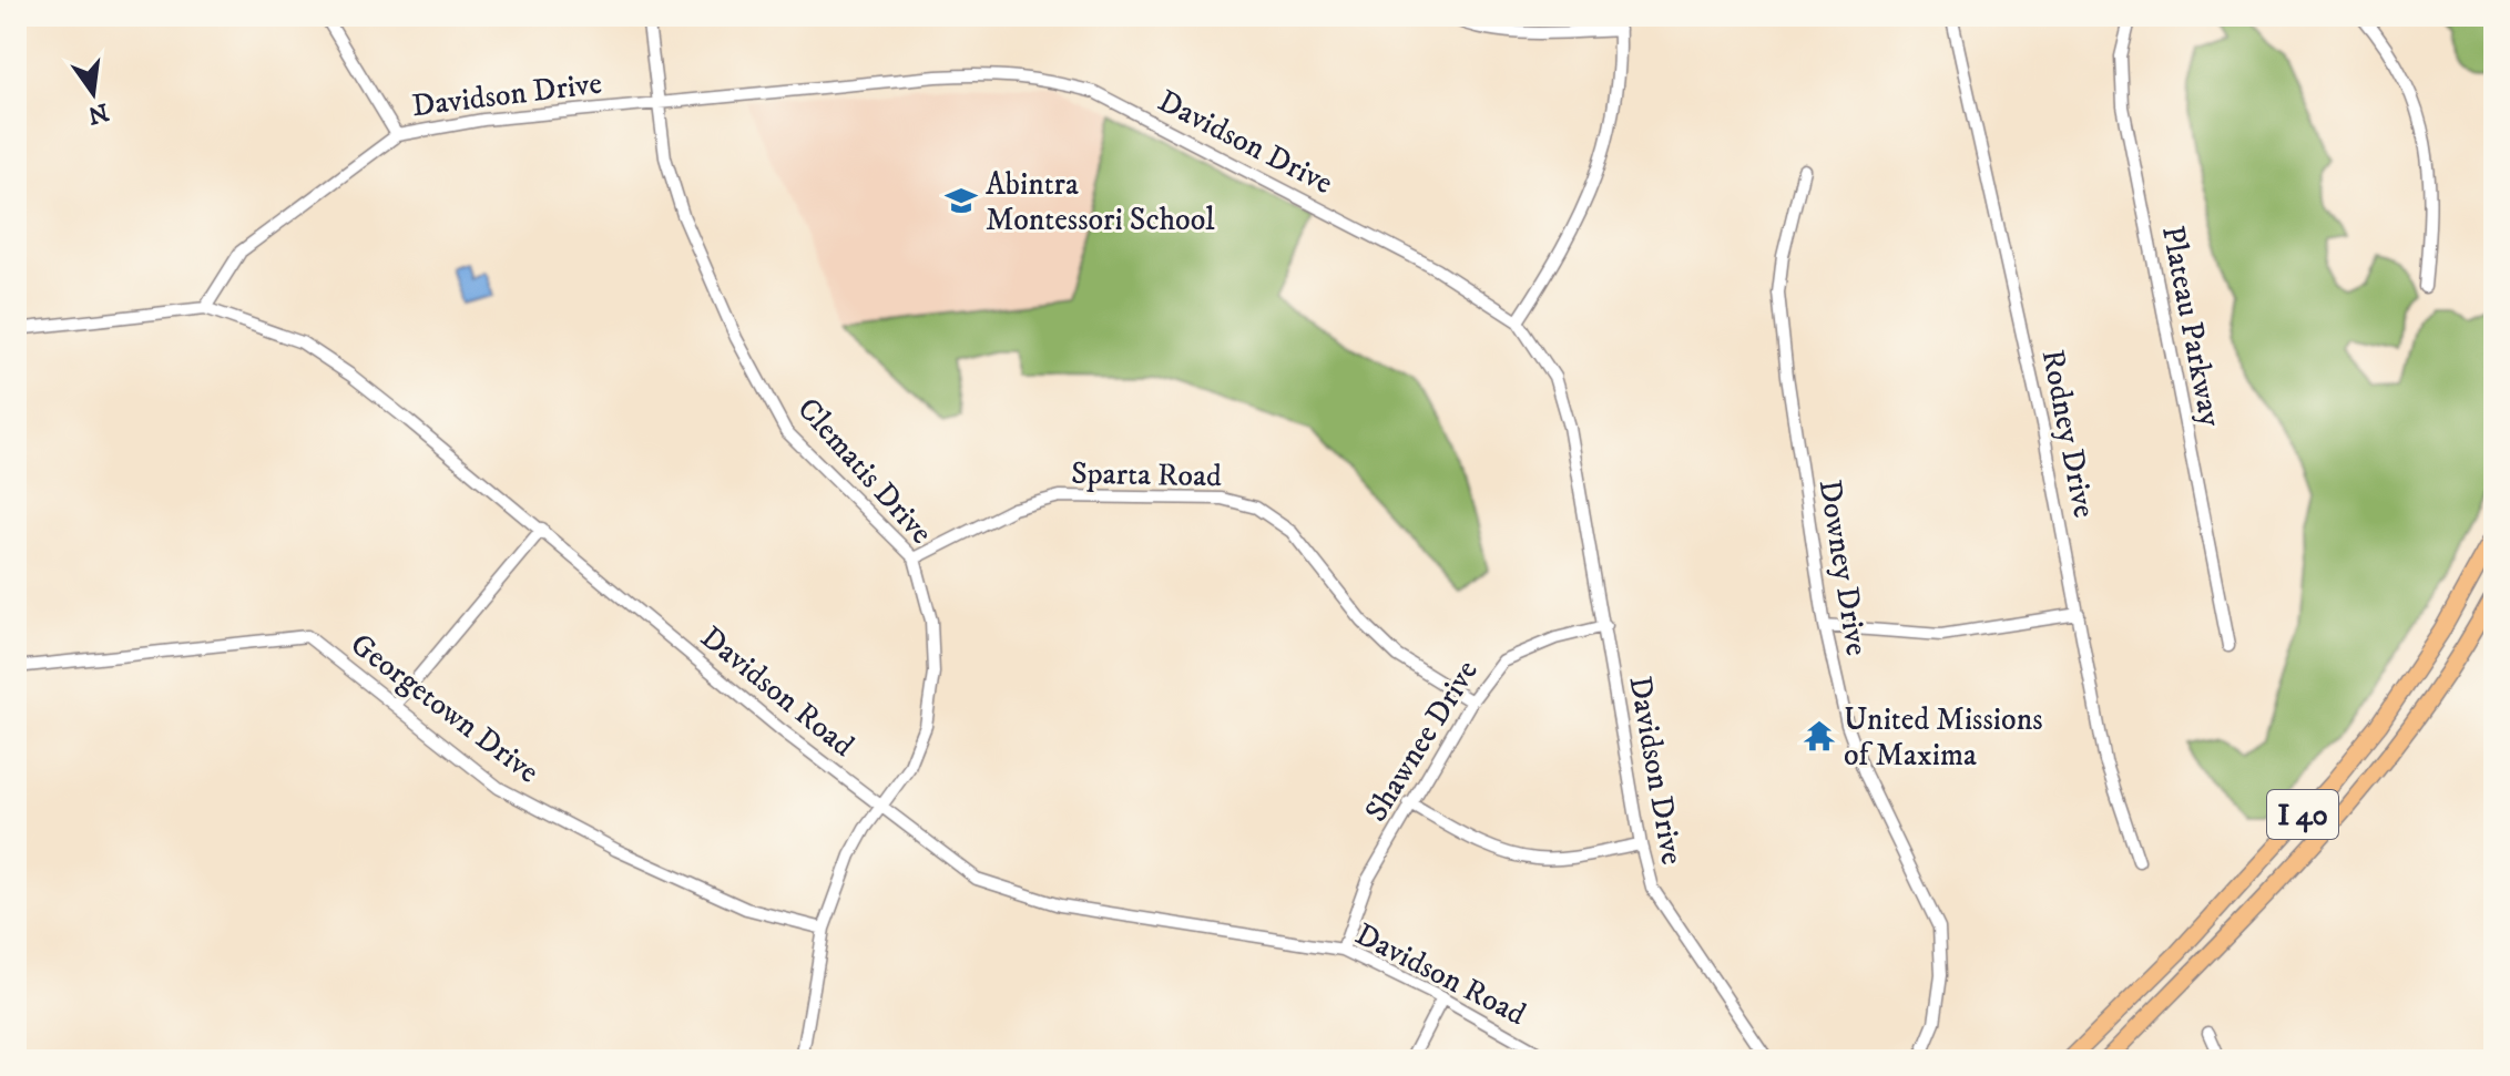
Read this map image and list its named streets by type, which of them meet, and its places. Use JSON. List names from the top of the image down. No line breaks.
{"streets":{"highway":["I 40"],"street":["Davidson Drive","Plateau Parkway","Rodney Drive","Clematis Drive","Sparta Road","Downey Drive","Davidson Road","Georgetown Drive","Shawnee Drive"]},"crossings":[["Davidson Drive","Clematis Drive"],["Davidson Drive","Davidson Road"],["Davidson Drive","Shawnee Drive"],["Clematis Drive","Sparta Road"],["Clematis Drive","Davidson Road"],["Clematis Drive","Georgetown Drive"],["Sparta Road","Shawnee Drive"],["Davidson Road","Shawnee Drive"]],"places":{"school or university":["Abintra Montessori School"],"temple":["United Missions of Maxima"]},"north":"bottom"}
